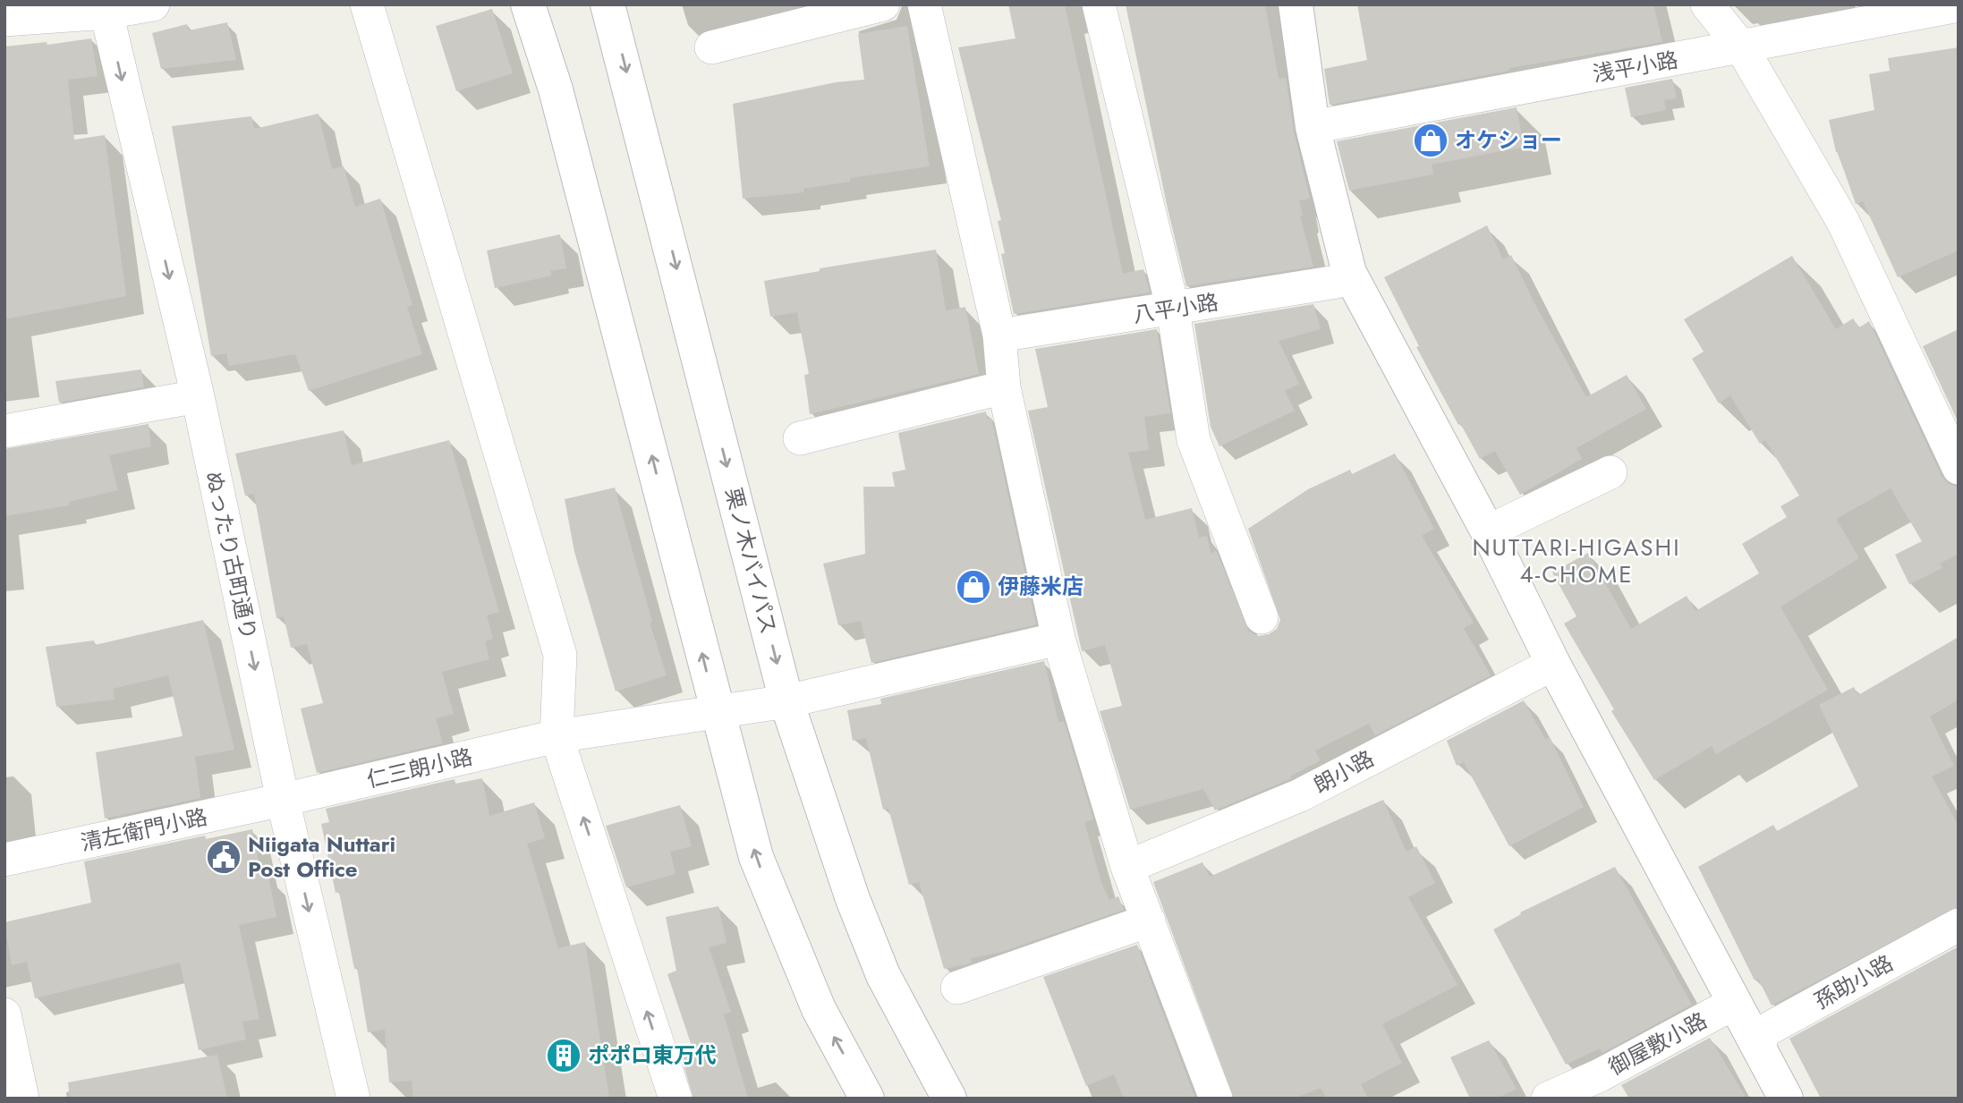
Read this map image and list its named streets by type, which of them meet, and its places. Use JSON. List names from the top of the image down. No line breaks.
{"streets":{"main road":["栗ノ木バイパス"],"street":["浅平小路","八平小路","ぬったり古町通り","仁三朗小路","朗小路","清左衛門小路","孫助小路","御屋敷小路"]},"crossings":[["ぬったり古町通り","仁三朗小路"],["ぬったり古町通り","清左衛門小路"],["栗ノ木バイパス","仁三朗小路"],["仁三朗小路","清左衛門小路"]],"districts":["NUTTARI-HIGASHI 4-CHOME"],"places":{"shop":["オケショー","伊藤米店"],"public building":["Niigata Nuttari Post Office"],"building":["ポポロ東万代"]}}
